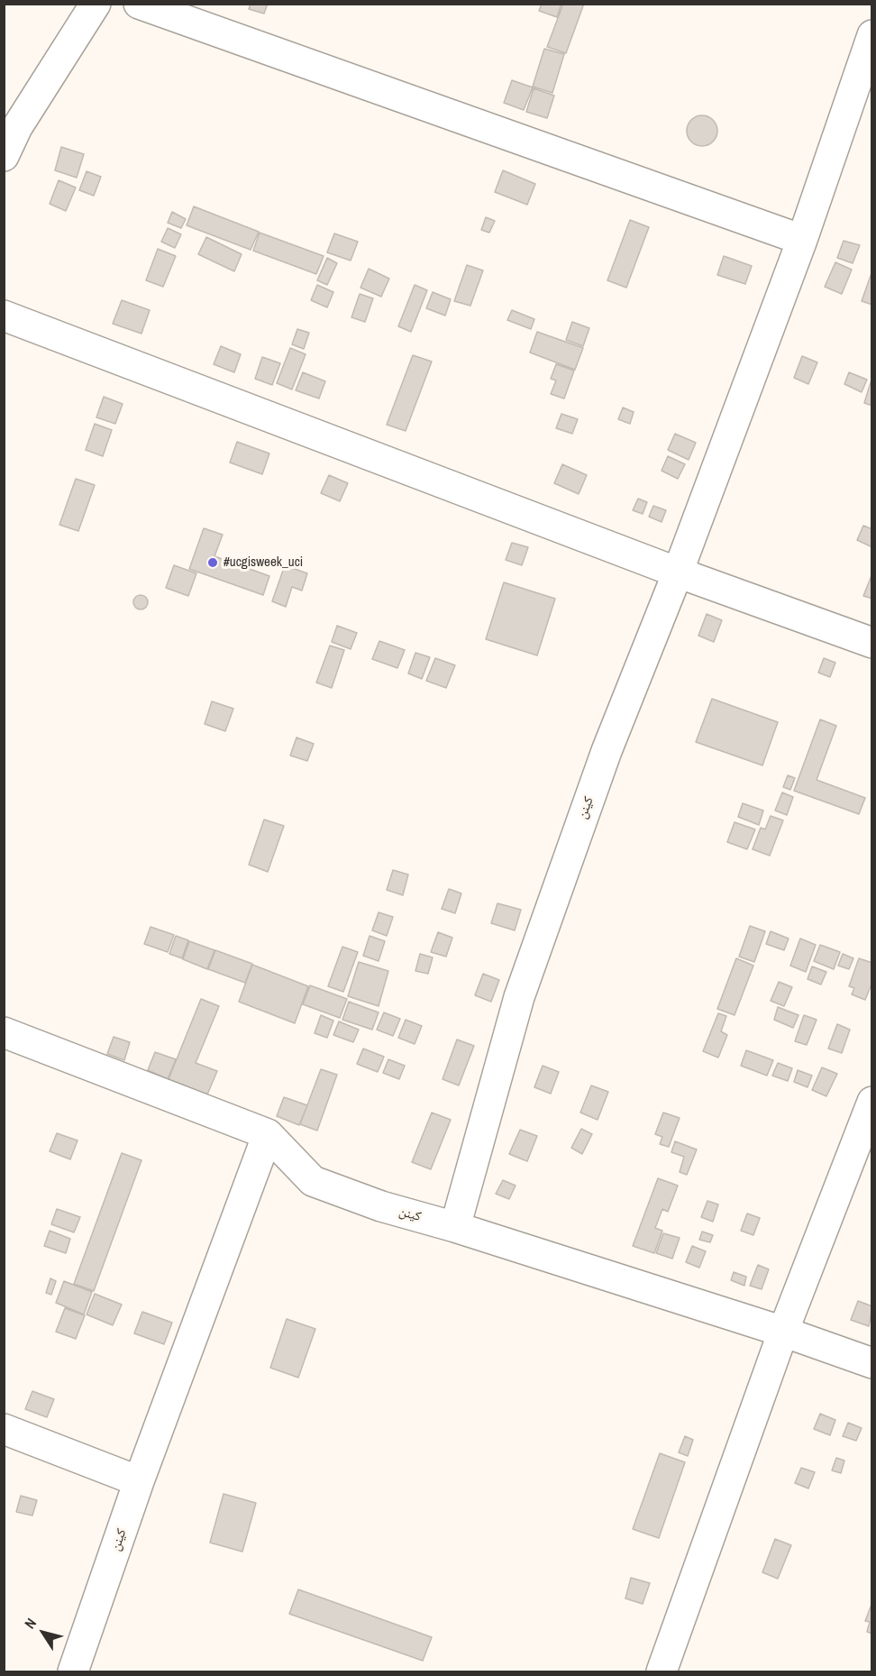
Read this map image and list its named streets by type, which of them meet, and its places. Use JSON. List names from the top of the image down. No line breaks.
{"streets":{"street":["كينن"]},"places":["#ucgisweek_uci"],"north":"top left"}
